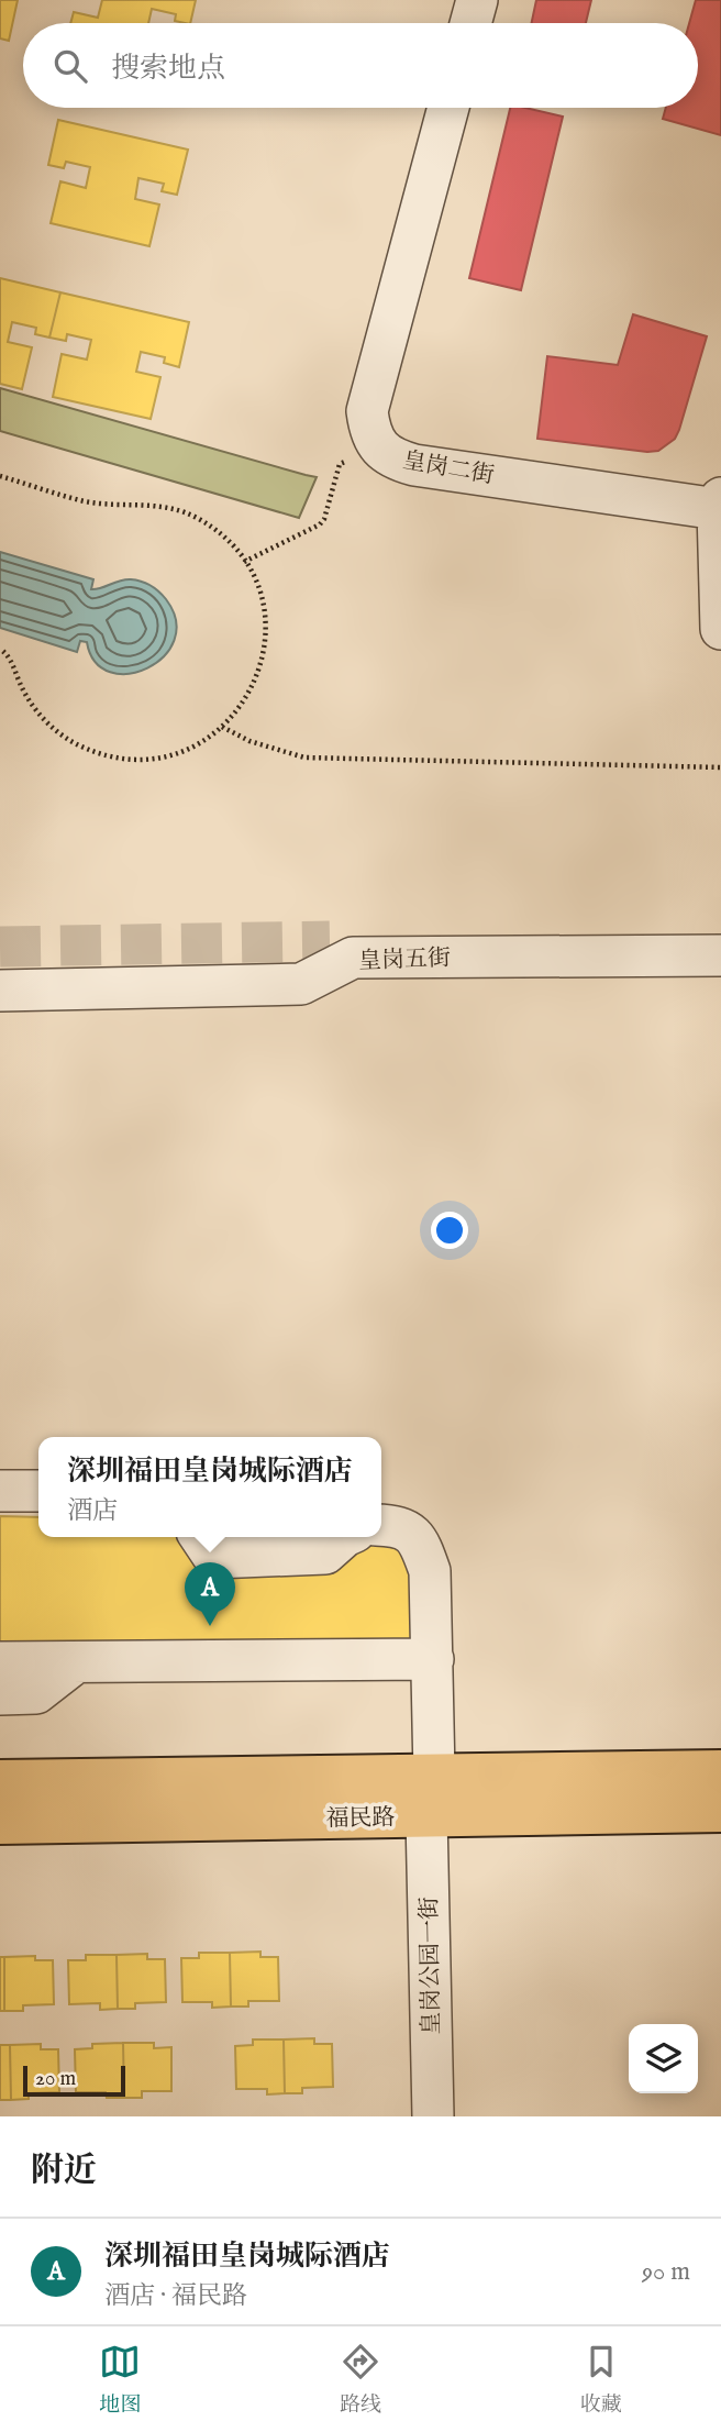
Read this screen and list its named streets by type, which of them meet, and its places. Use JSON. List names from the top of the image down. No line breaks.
{"streets":{"main road":["福民路"],"street":["皇岗二街","皇岗五街","皇岗公园一街"]},"crossings":[["福民路","皇岗公园一街"]],"scale_bar":"20 m","page":{"search":"搜索地点","popup":["深圳福田皇岗城际酒店","酒店"],"pins":"A","scale":"20 m","heading":"附近","list":[{"mark":"A","name":"深圳福田皇岗城际酒店","note":"酒店 · 福民路","value":"90 m"}],"nav":["地图","路线","收藏"]}}
